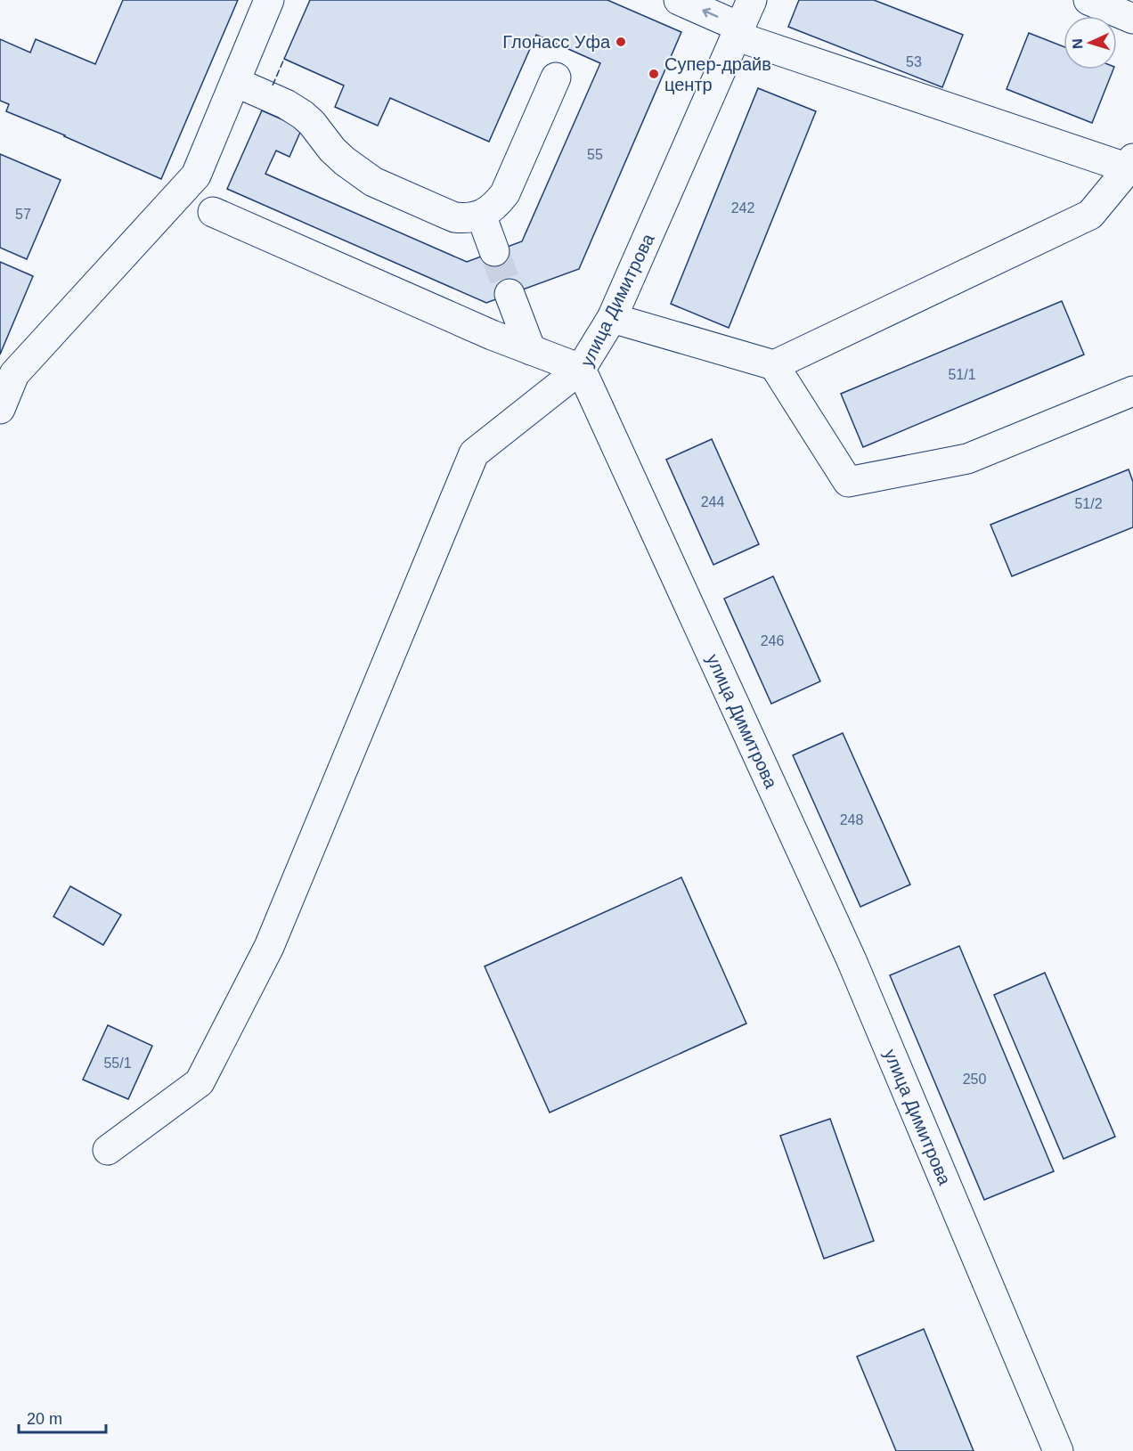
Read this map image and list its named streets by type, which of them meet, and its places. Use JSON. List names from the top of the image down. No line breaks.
{"streets":{"street":["улица Димитрова"]},"places":["Глонасс Уфа","Супер-драйв центр"],"house_numbers":["53","55","242","57","51/1","244","51/2","246","248","55/1","250"],"scale_bar":"20 m","north":"left"}
